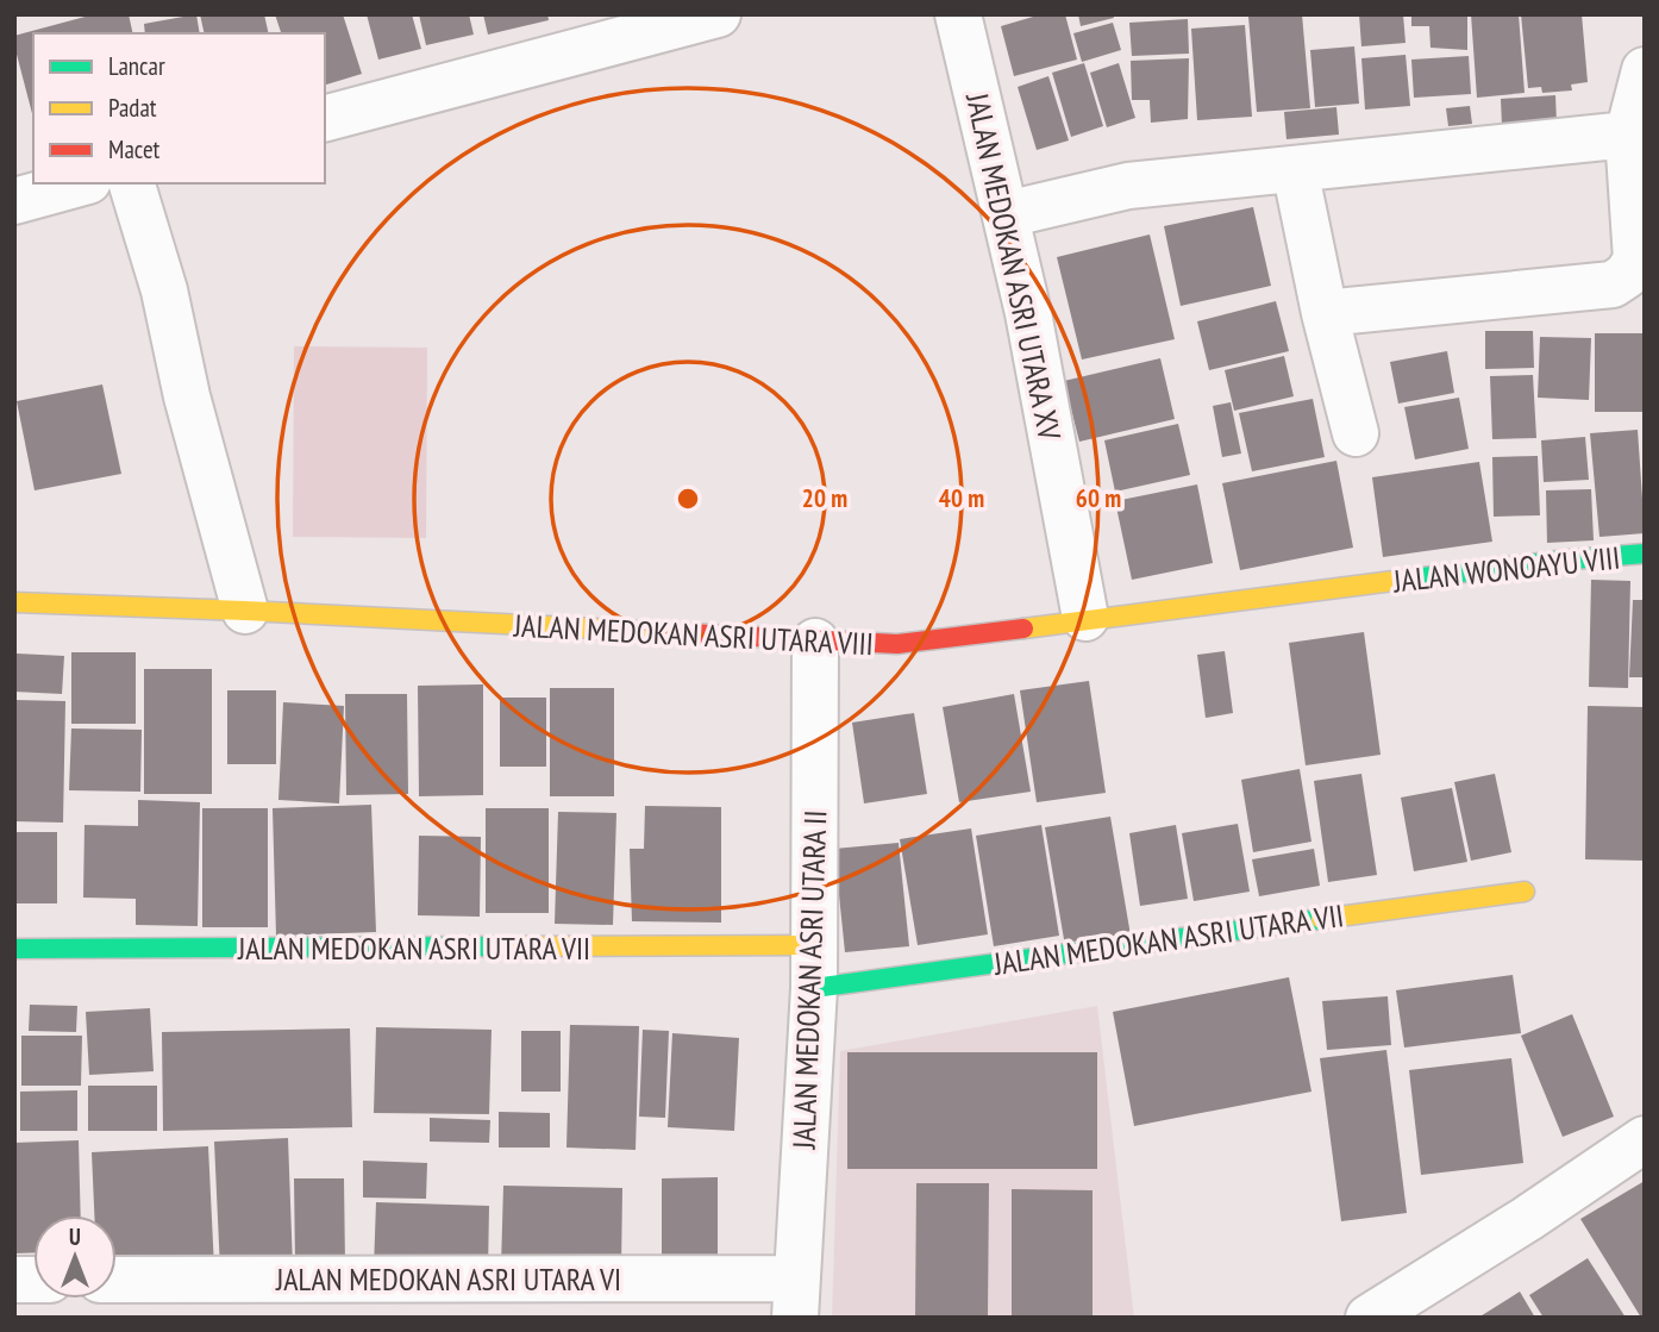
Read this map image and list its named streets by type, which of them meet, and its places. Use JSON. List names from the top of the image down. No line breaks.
{"streets":{"street":["JALAN MEDOKAN ASRI UTARA XV","JALAN WONOAYU VIII","JALAN MEDOKAN ASRI UTARA VIII","JALAN MEDOKAN ASRI UTARA VII","JALAN MEDOKAN ASRI UTARA II","JALAN MEDOKAN ASRI UTARA VI"]},"crossings":[["JALAN MEDOKAN ASRI UTARA XV","JALAN MEDOKAN ASRI UTARA VIII"],["JALAN WONOAYU VIII","JALAN MEDOKAN ASRI UTARA VIII"],["JALAN MEDOKAN ASRI UTARA VIII","JALAN MEDOKAN ASRI UTARA II"],["JALAN MEDOKAN ASRI UTARA VII","JALAN MEDOKAN ASRI UTARA II"],["JALAN MEDOKAN ASRI UTARA II","JALAN MEDOKAN ASRI UTARA VI"]],"legend":["Lancar","Padat","Macet"],"north":"top","rings":["20 m","40 m","60 m"]}
